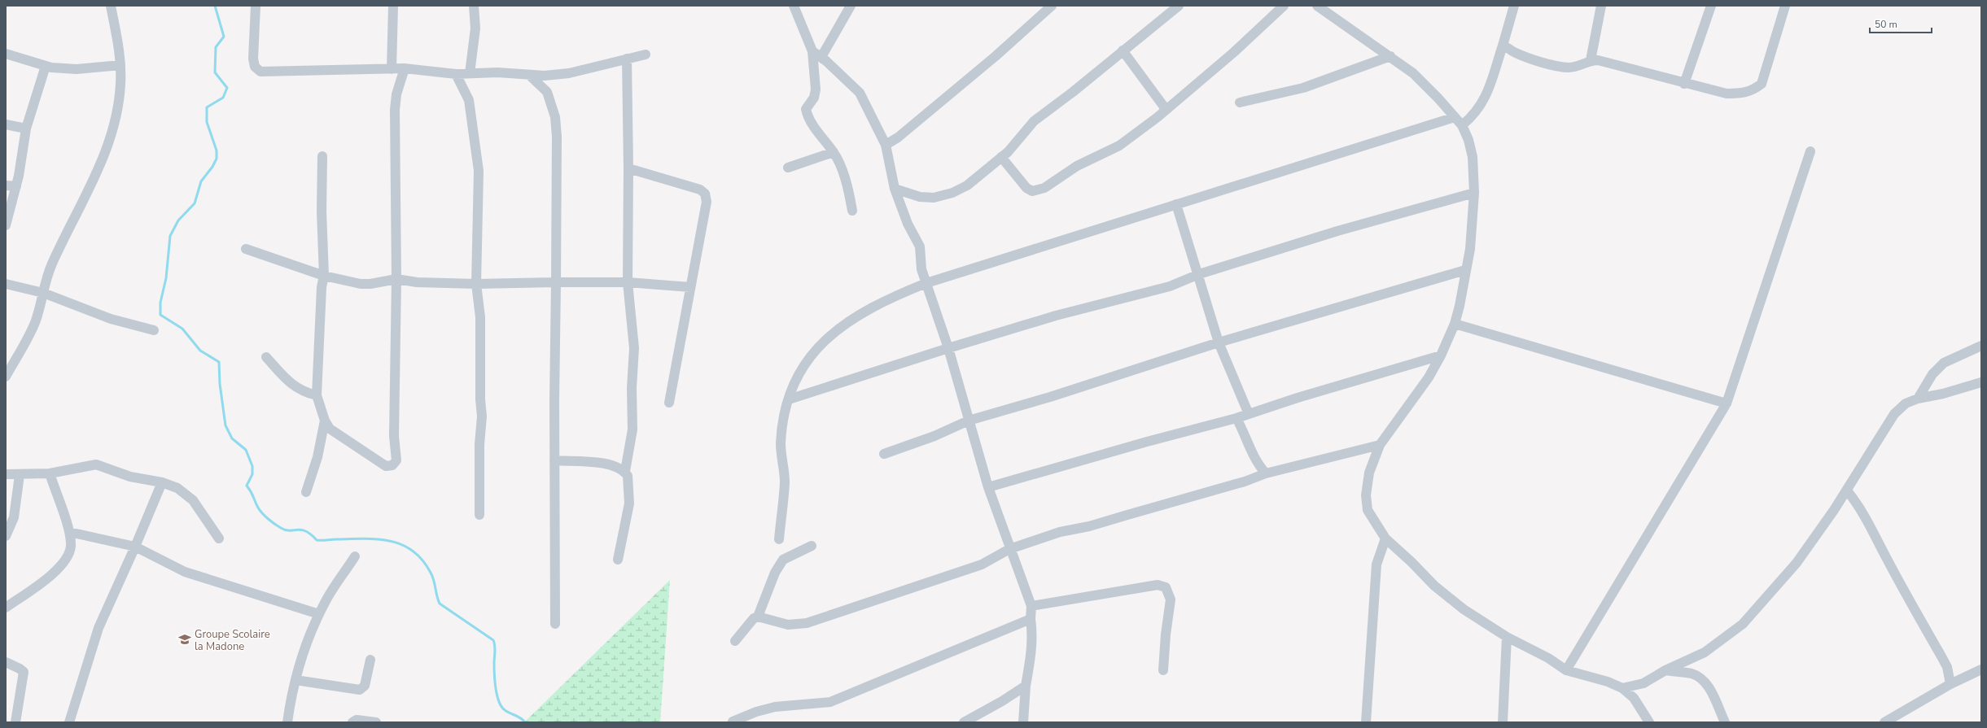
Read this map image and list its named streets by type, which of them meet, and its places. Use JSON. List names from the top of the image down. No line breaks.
{"places":{"school or university":["Groupe Scolaire la Madone"]},"scale_bar":"50 m"}
